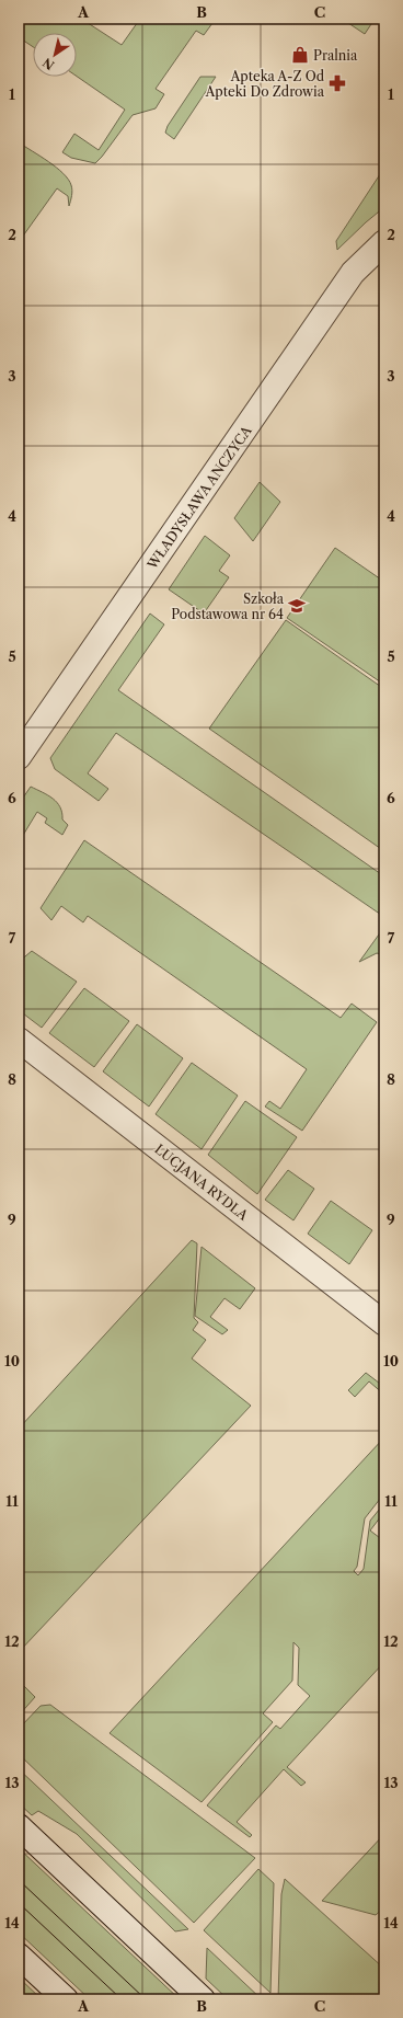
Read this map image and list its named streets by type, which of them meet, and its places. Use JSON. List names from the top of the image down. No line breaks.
{"streets":{"street":["WŁADYSŁAWA ANCZYCA","LUCJANA RYDLA"]},"places":{"shop":["Pralnia"],"pharmacy":["Apteka A-Z Od Apteki Do Zdrowia"],"school or university":["Szkoła Podstawowa nr 64"]},"north":"bottom left","grid":{"columns":["A","B","C"],"rows":["1","2","3","4","5","6","7","8","9","10","11","12","13","14"]}}
